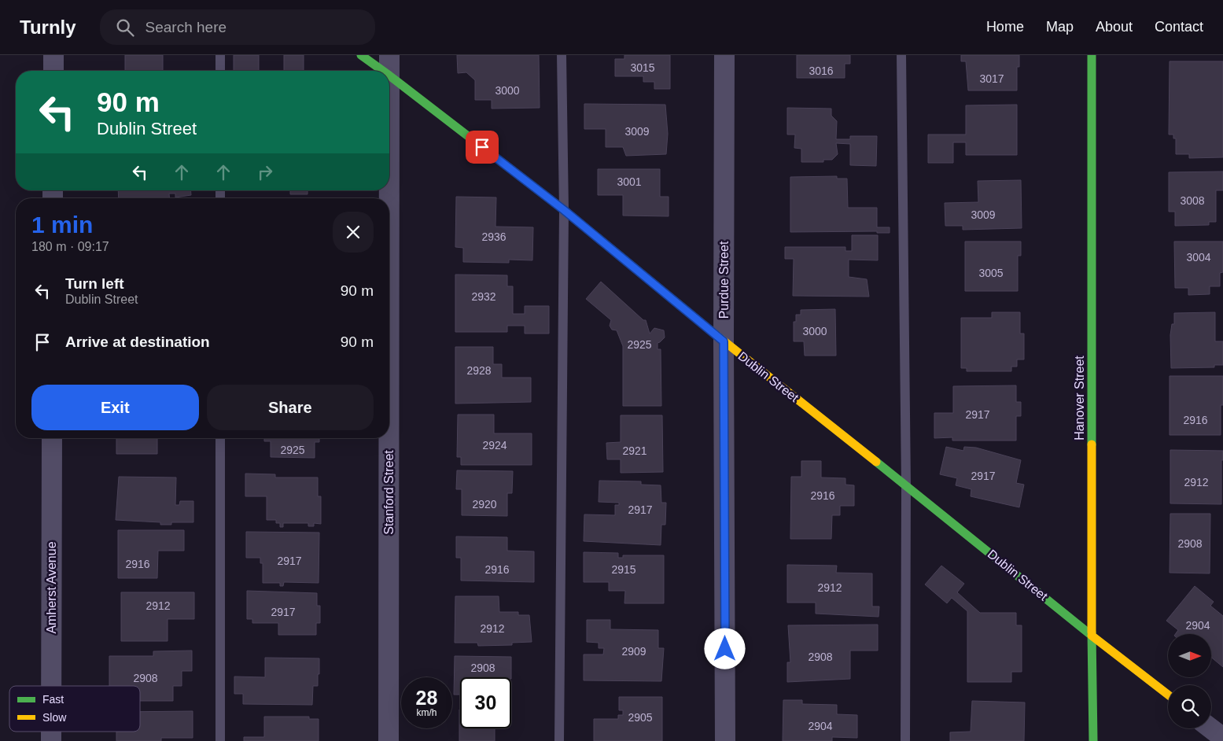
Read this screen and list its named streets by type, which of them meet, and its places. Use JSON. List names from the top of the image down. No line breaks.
{"streets":{"street":["Purdue Street","Dublin Street","Hanover Street","Stanford Street","Amherst Avenue"]},"crossings":[["Purdue Street","Dublin Street"],["Dublin Street","Hanover Street"],["Dublin Street","Stanford Street"]],"house_numbers":["3015","3016","3017","3000","3009","3001","3008","3009","2936","3004","3005","2932","3000","2925","2928","2917","2916","2924","2925","2921","2917","2912","2916","2920","2917","2908","2917","2916","2916","2915","2912","2912","2917","2904","2912","2909","2908","2908","2908","2905","2904"],"legend":["Fast","Slow"],"north":"right","page":{"header":"Turnly","search":"Search here","nav":["Home","Map","About","Contact"],"turn":["90 m","Dublin Street"],"heading":["1 min","180 m · 09:17"],"list":[{"name":"Turn left","note":"Dublin Street","value":"90 m"},{"name":"Arrive at destination","value":"90 m"}],"buttons":["Exit","Share"],"speed":"28 km/h","limit":"30"}}
